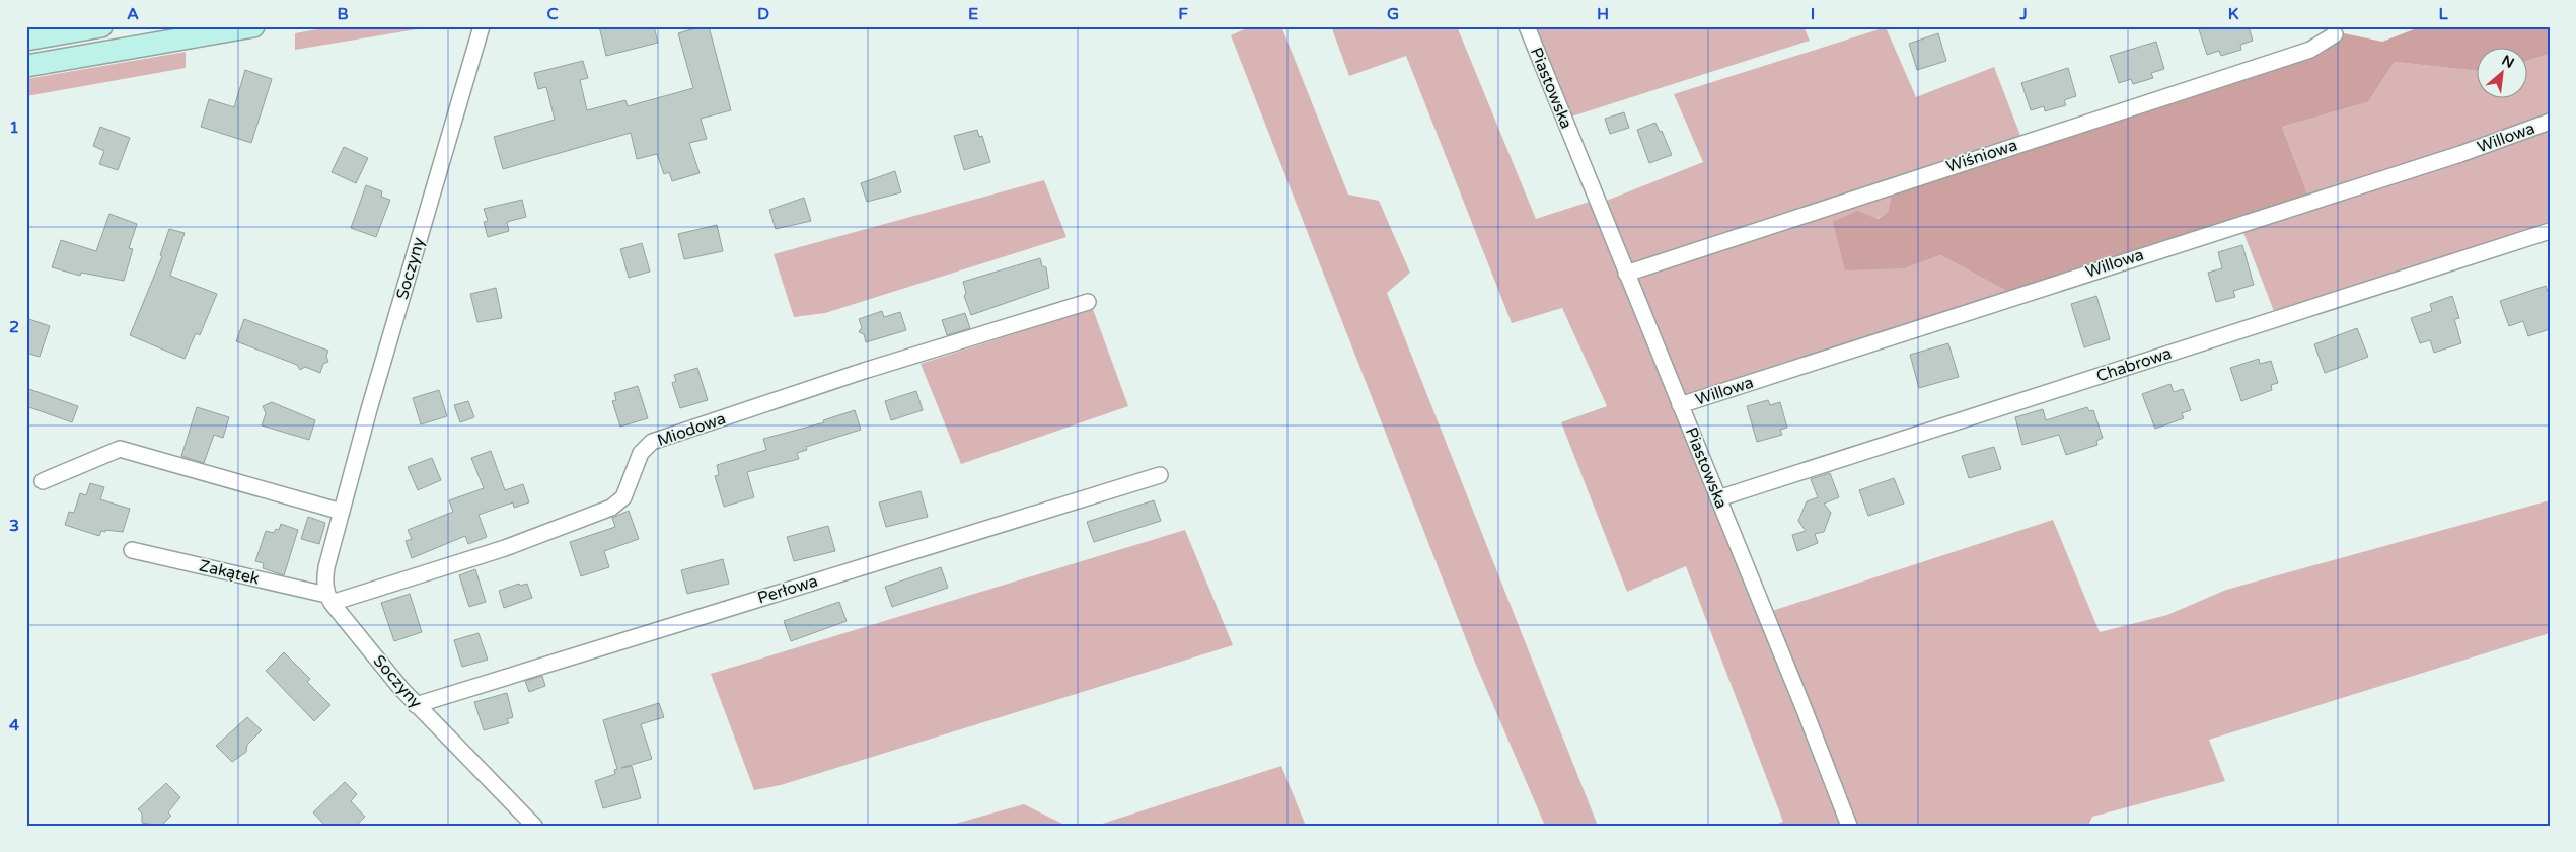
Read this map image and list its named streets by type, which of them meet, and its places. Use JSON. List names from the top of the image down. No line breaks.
{"streets":{"street":["Piastowska","Willowa","Wiśniowa","Soczyny","Chabrowa","Miodowa","Zakątek","Perłowa"]},"crossings":[["Piastowska","Willowa"],["Piastowska","Wiśniowa"],["Piastowska","Chabrowa"],["Soczyny","Miodowa"],["Soczyny","Zakątek"],["Soczyny","Perłowa"],["Miodowa","Zakątek"]],"north":"top right","grid":{"columns":["A","B","C","D","E","F","G","H","I","J","K","L"],"rows":["1","2","3","4"]}}
